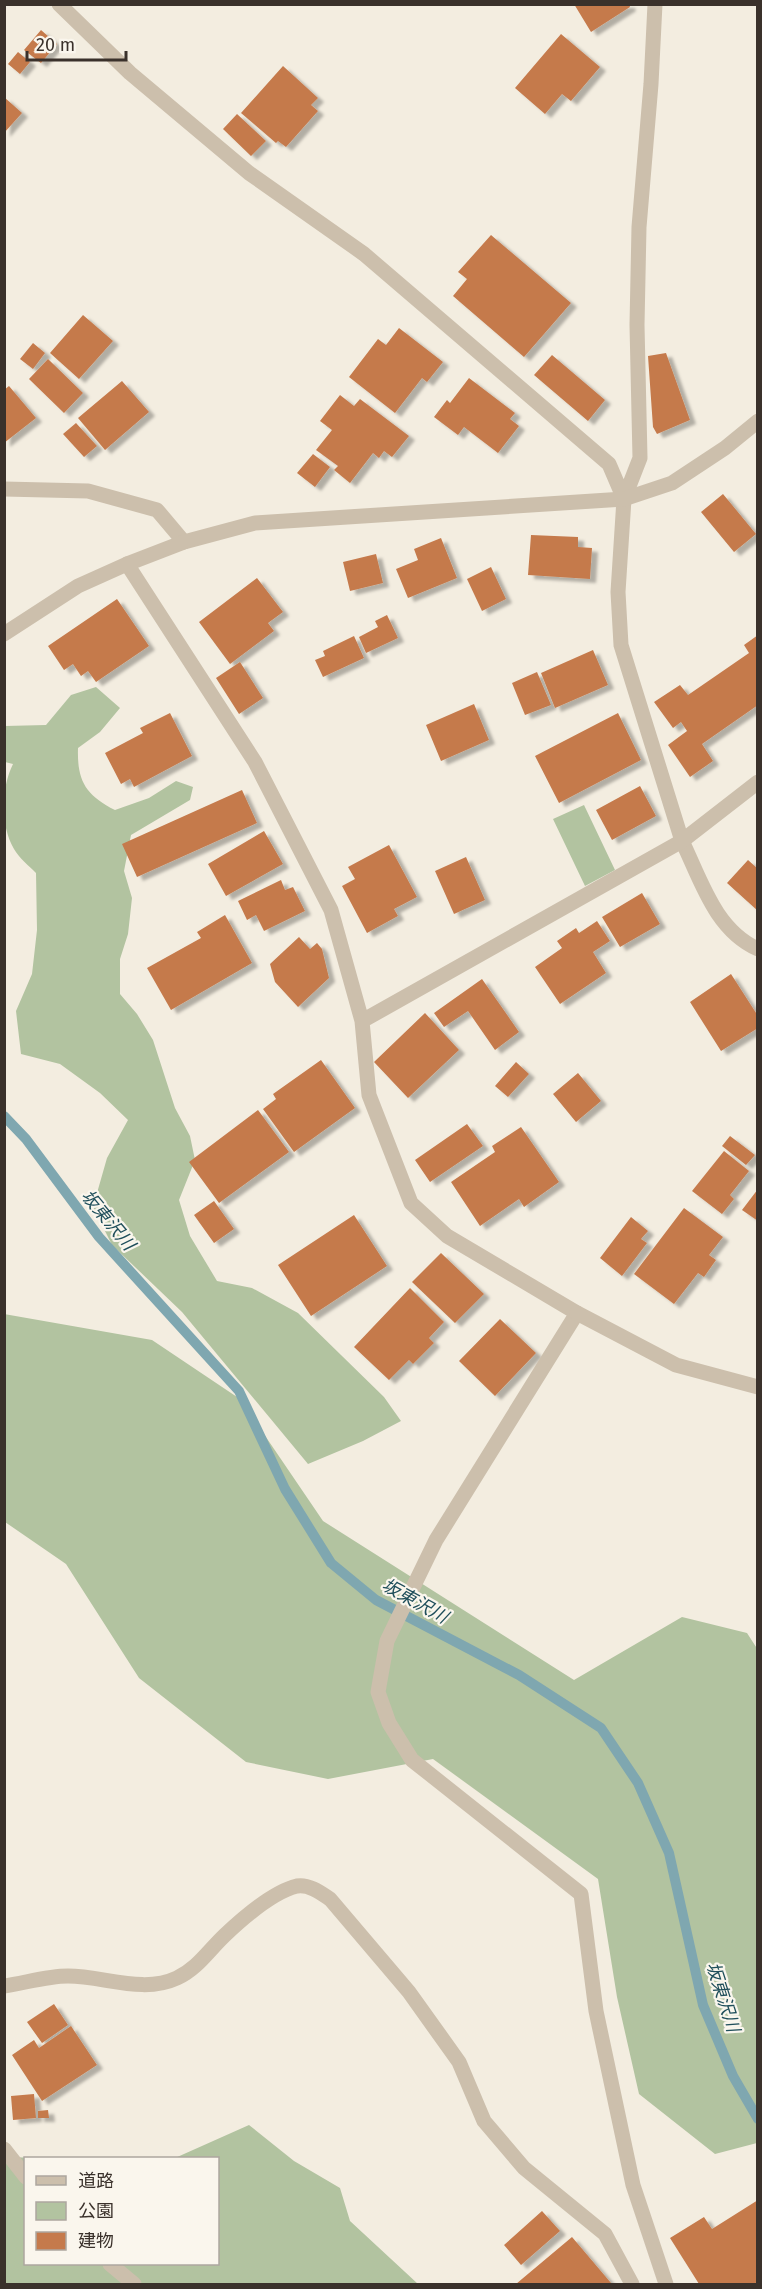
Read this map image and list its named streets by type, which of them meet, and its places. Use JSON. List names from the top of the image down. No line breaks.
{"water":["坂東沢川"],"legend":["道路","公園","建物"],"scale_bar":"20 m"}
